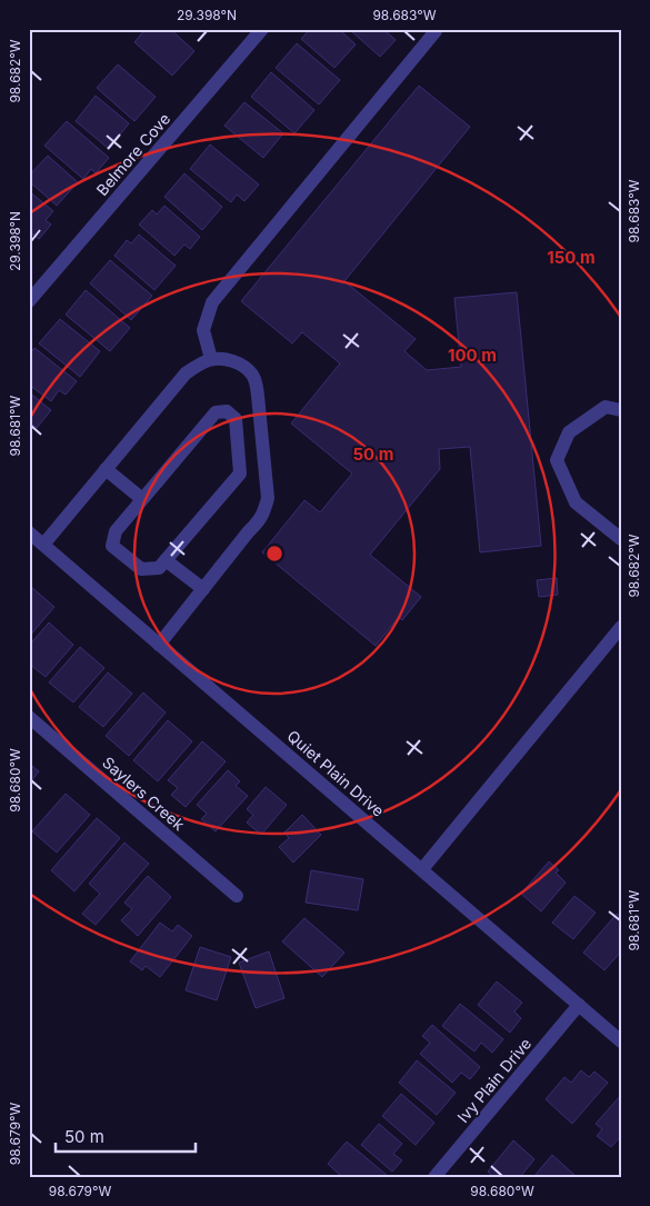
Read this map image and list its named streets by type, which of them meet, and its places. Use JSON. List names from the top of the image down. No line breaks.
{"streets":{"street":["Belmore Cove","Quiet Plain Drive","Saylers Creek","Ivy Plain Drive"]},"crossings":[["Quiet Plain Drive","Ivy Plain Drive"]],"scale_bar":"50 m","coordinates":["29.398°N","98.683°W","98.682°W","98.681°W","98.680°W","98.679°W"],"rings":["150 m","100 m","50 m"]}
